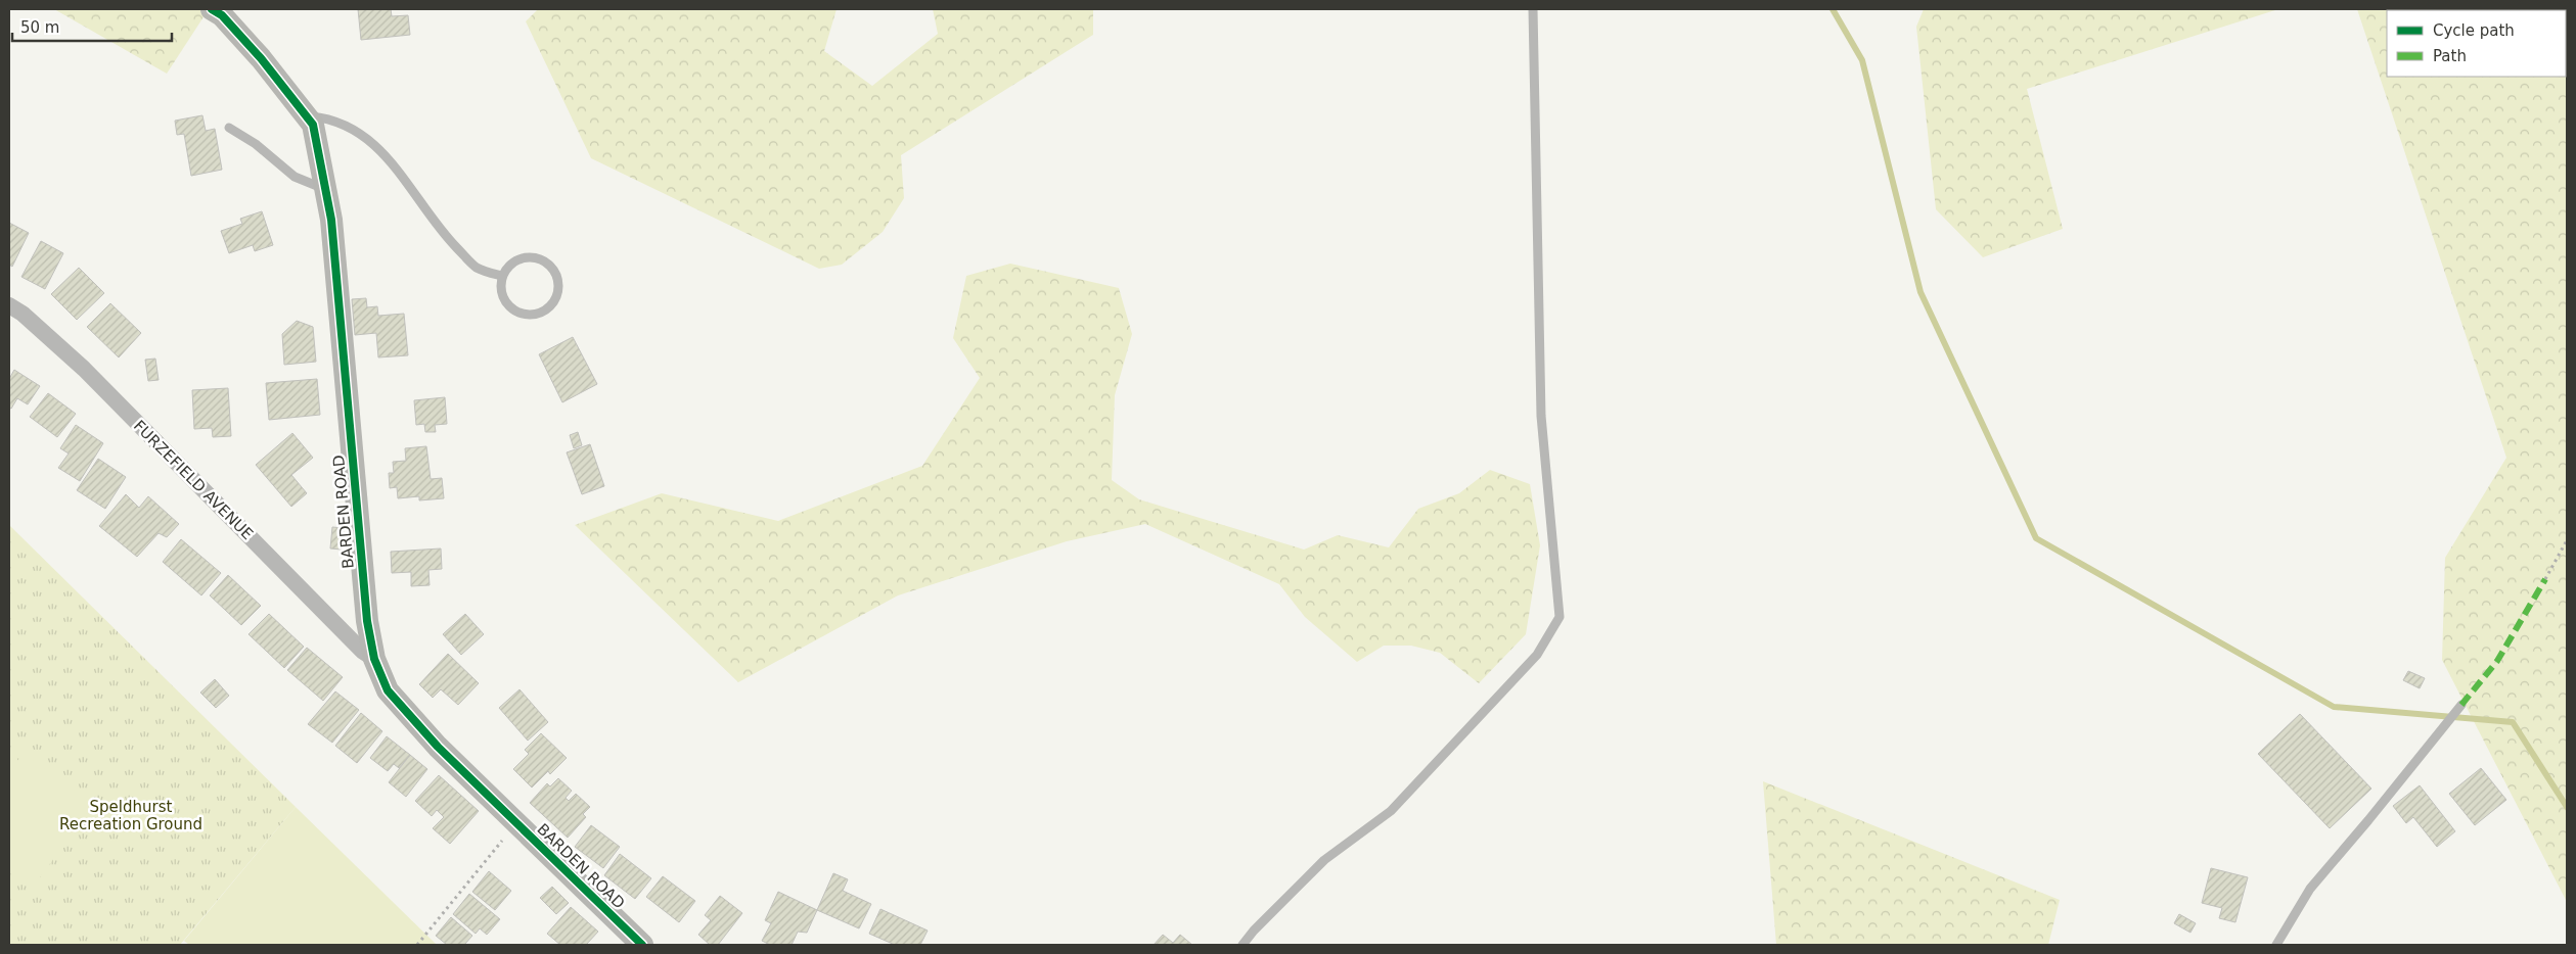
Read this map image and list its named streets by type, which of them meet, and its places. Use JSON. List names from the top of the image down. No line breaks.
{"streets":{"street":["FURZEFIELD AVENUE","BARDEN ROAD"]},"crossings":[["FURZEFIELD AVENUE","BARDEN ROAD"]],"parks":["Speldhurst Recreation Ground"],"legend":["Cycle path","Path"],"scale_bar":"50 m"}
